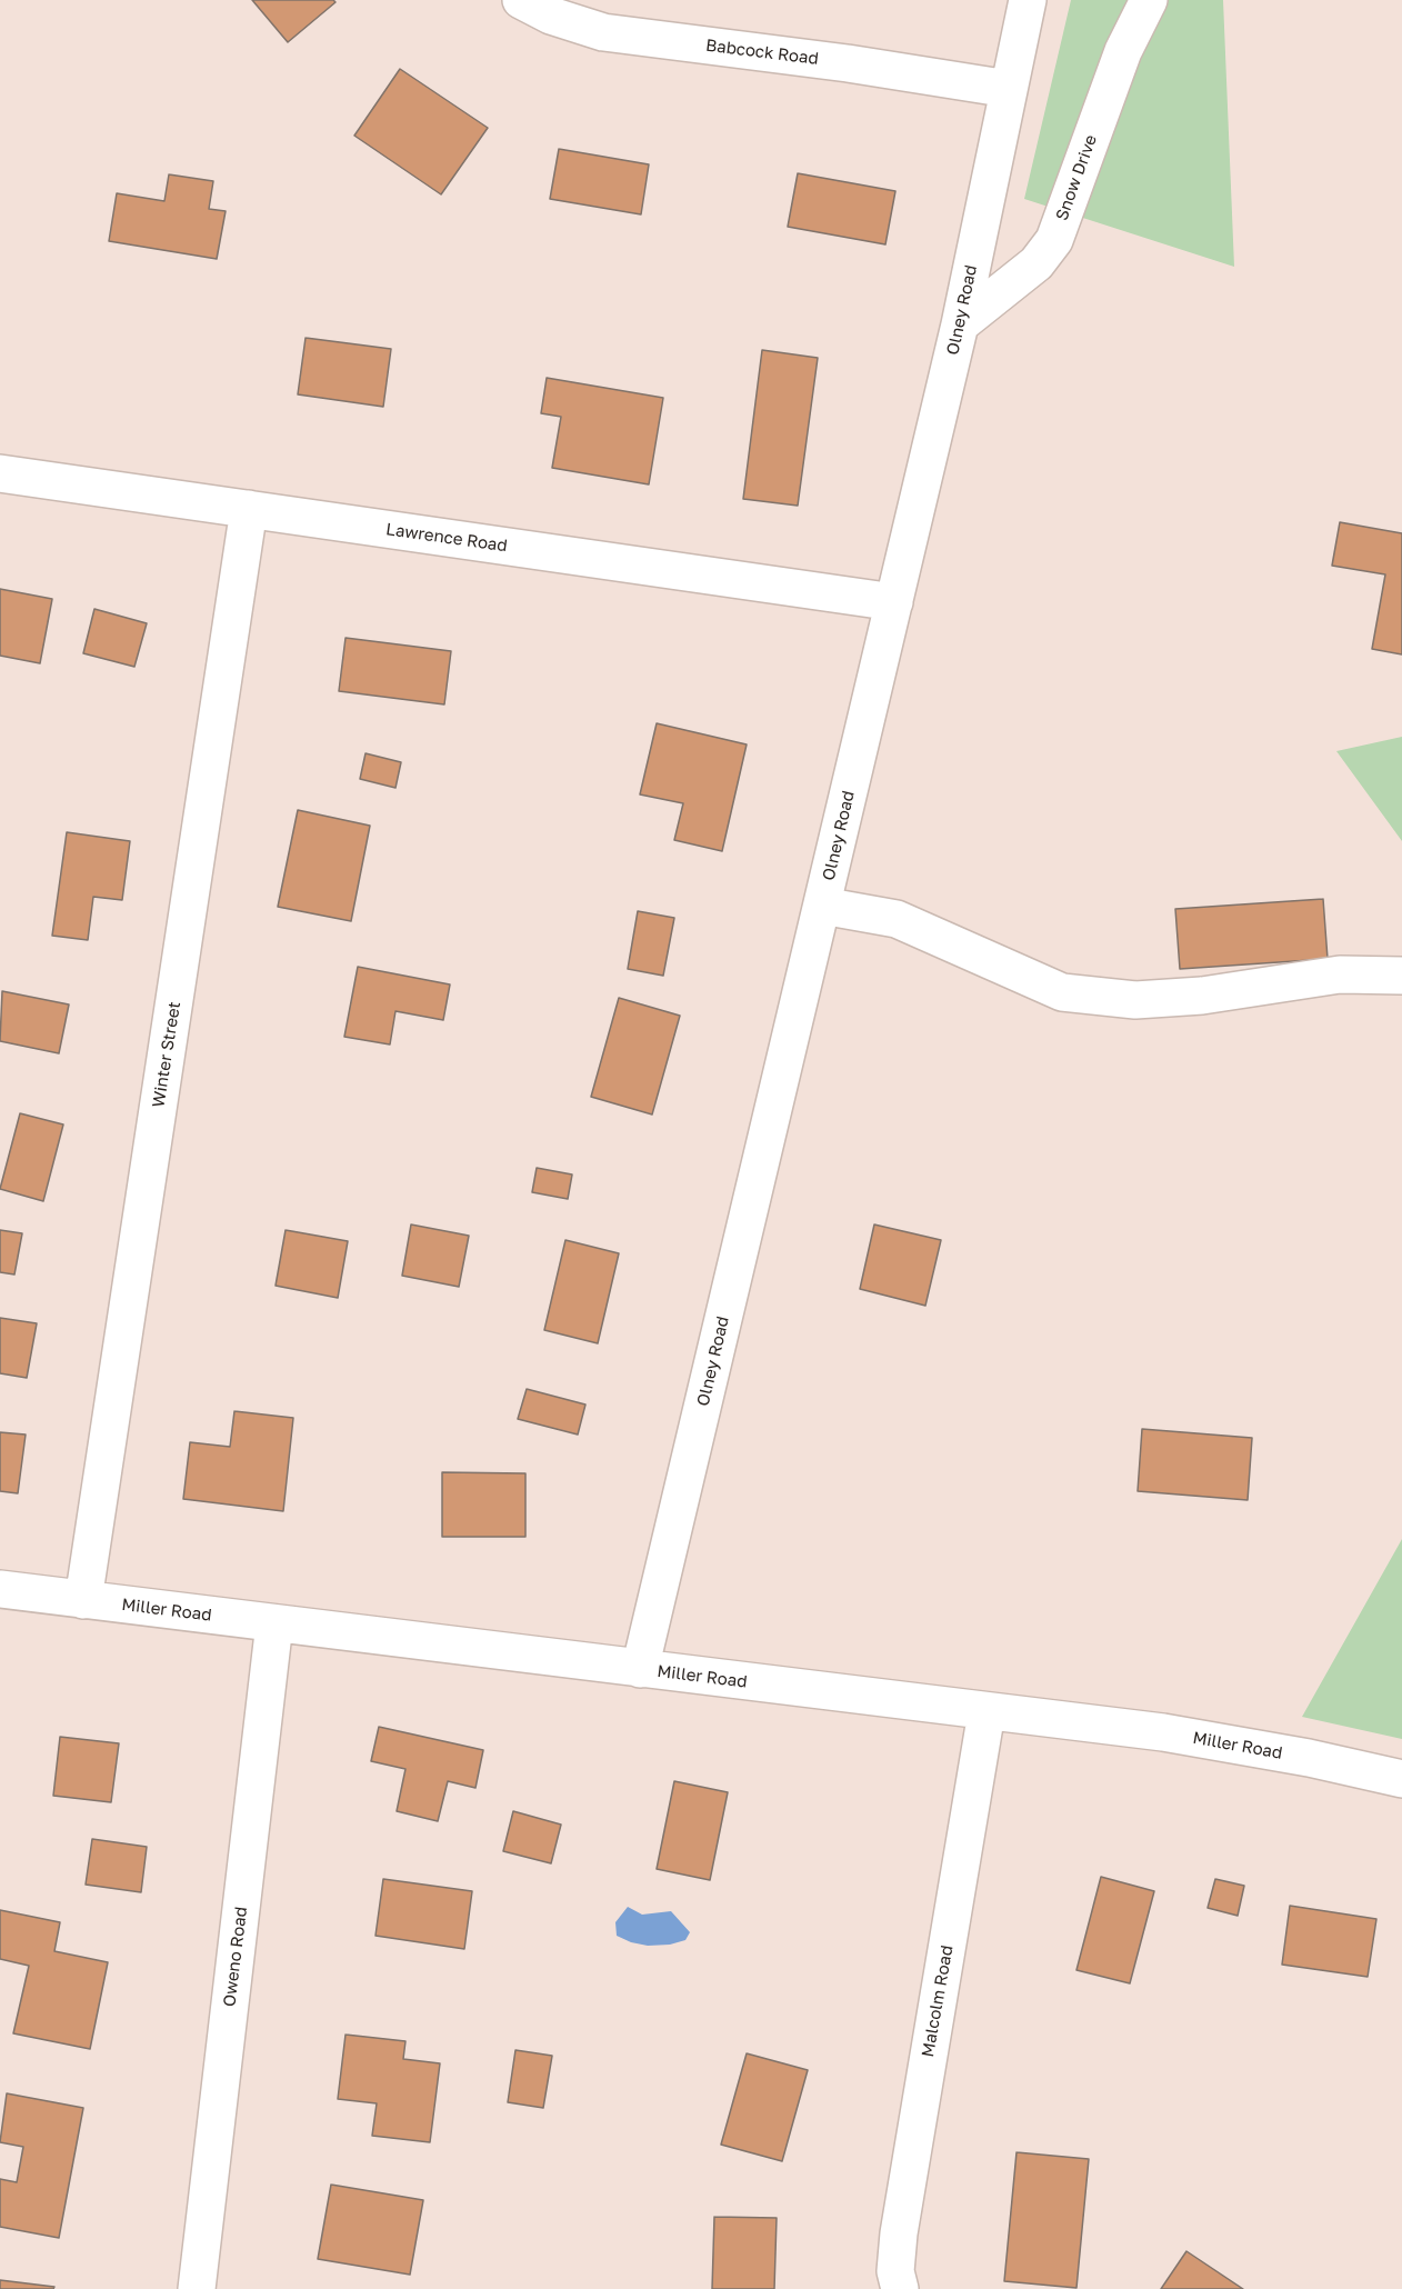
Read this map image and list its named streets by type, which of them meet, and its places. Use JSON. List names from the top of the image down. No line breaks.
{"streets":{"street":["Babcock Road","Snow Drive","Olney Road","Lawrence Road","Winter Street","Miller Road","Oweno Road","Malcolm Road"]},"crossings":[["Babcock Road","Olney Road"],["Snow Drive","Olney Road"],["Olney Road","Lawrence Road"],["Olney Road","Miller Road"],["Lawrence Road","Winter Street"],["Winter Street","Miller Road"],["Miller Road","Oweno Road"],["Miller Road","Malcolm Road"]]}
